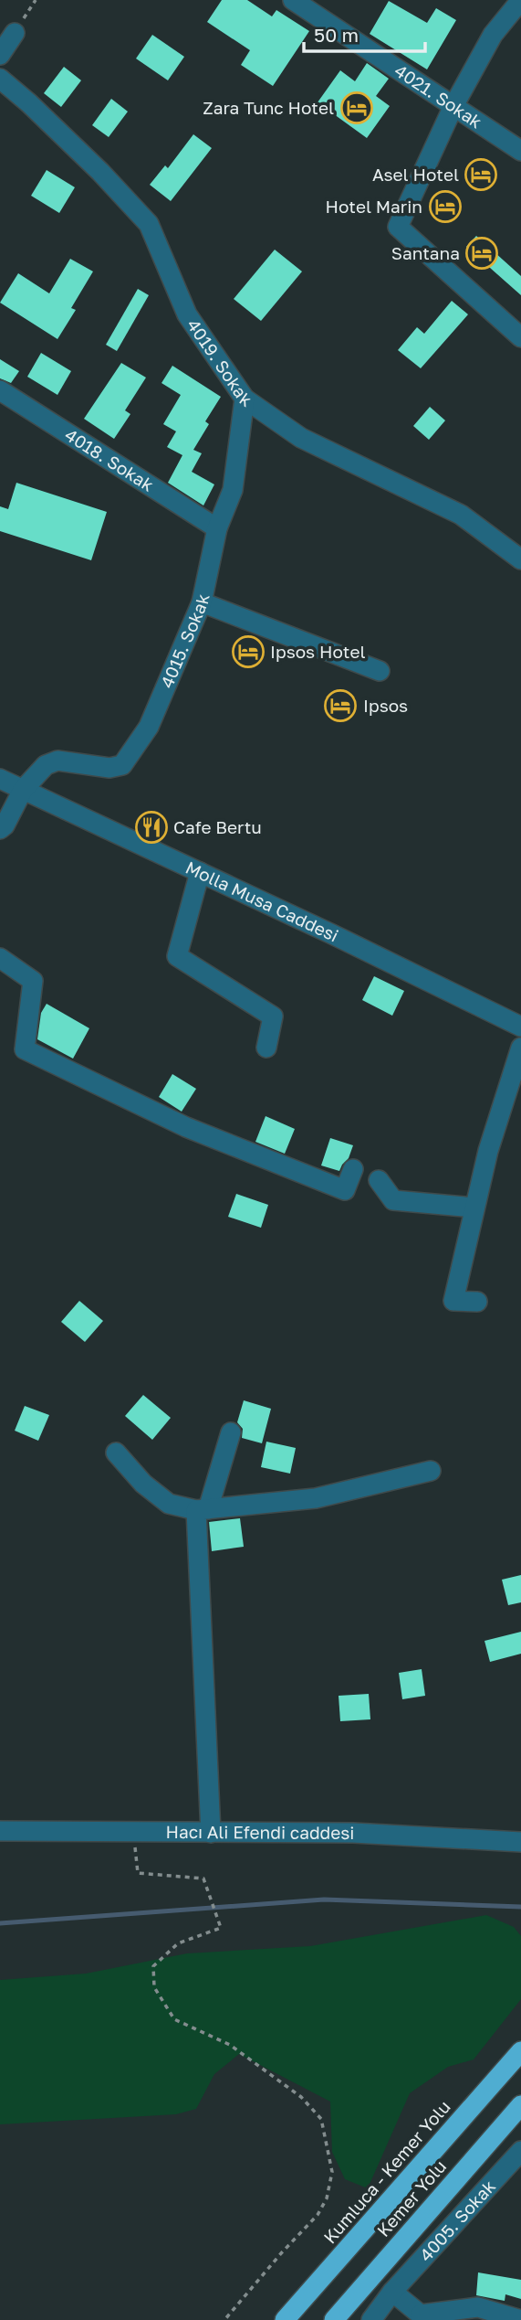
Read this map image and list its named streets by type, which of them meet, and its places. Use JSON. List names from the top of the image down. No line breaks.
{"streets":{"highway":["Kumluca - Kemer Yolu","Kemer Yolu"],"street":["4021. Sokak","4019. Sokak","4018. Sokak","4015. Sokak","Molla Musa Caddesi","Hacı Ali Efendi caddesi","4005. Sokak"]},"crossings":[["4019. Sokak","4015. Sokak"],["4018. Sokak","4015. Sokak"],["4015. Sokak","Molla Musa Caddesi"]],"places":{"hotel":["Zara Tunc Hotel","Asel Hotel","Hotel Marin","Santana","Ipsos Hotel","Ipsos"],"restaurant":["Cafe Bertu"]},"scale_bar":"50 m"}
